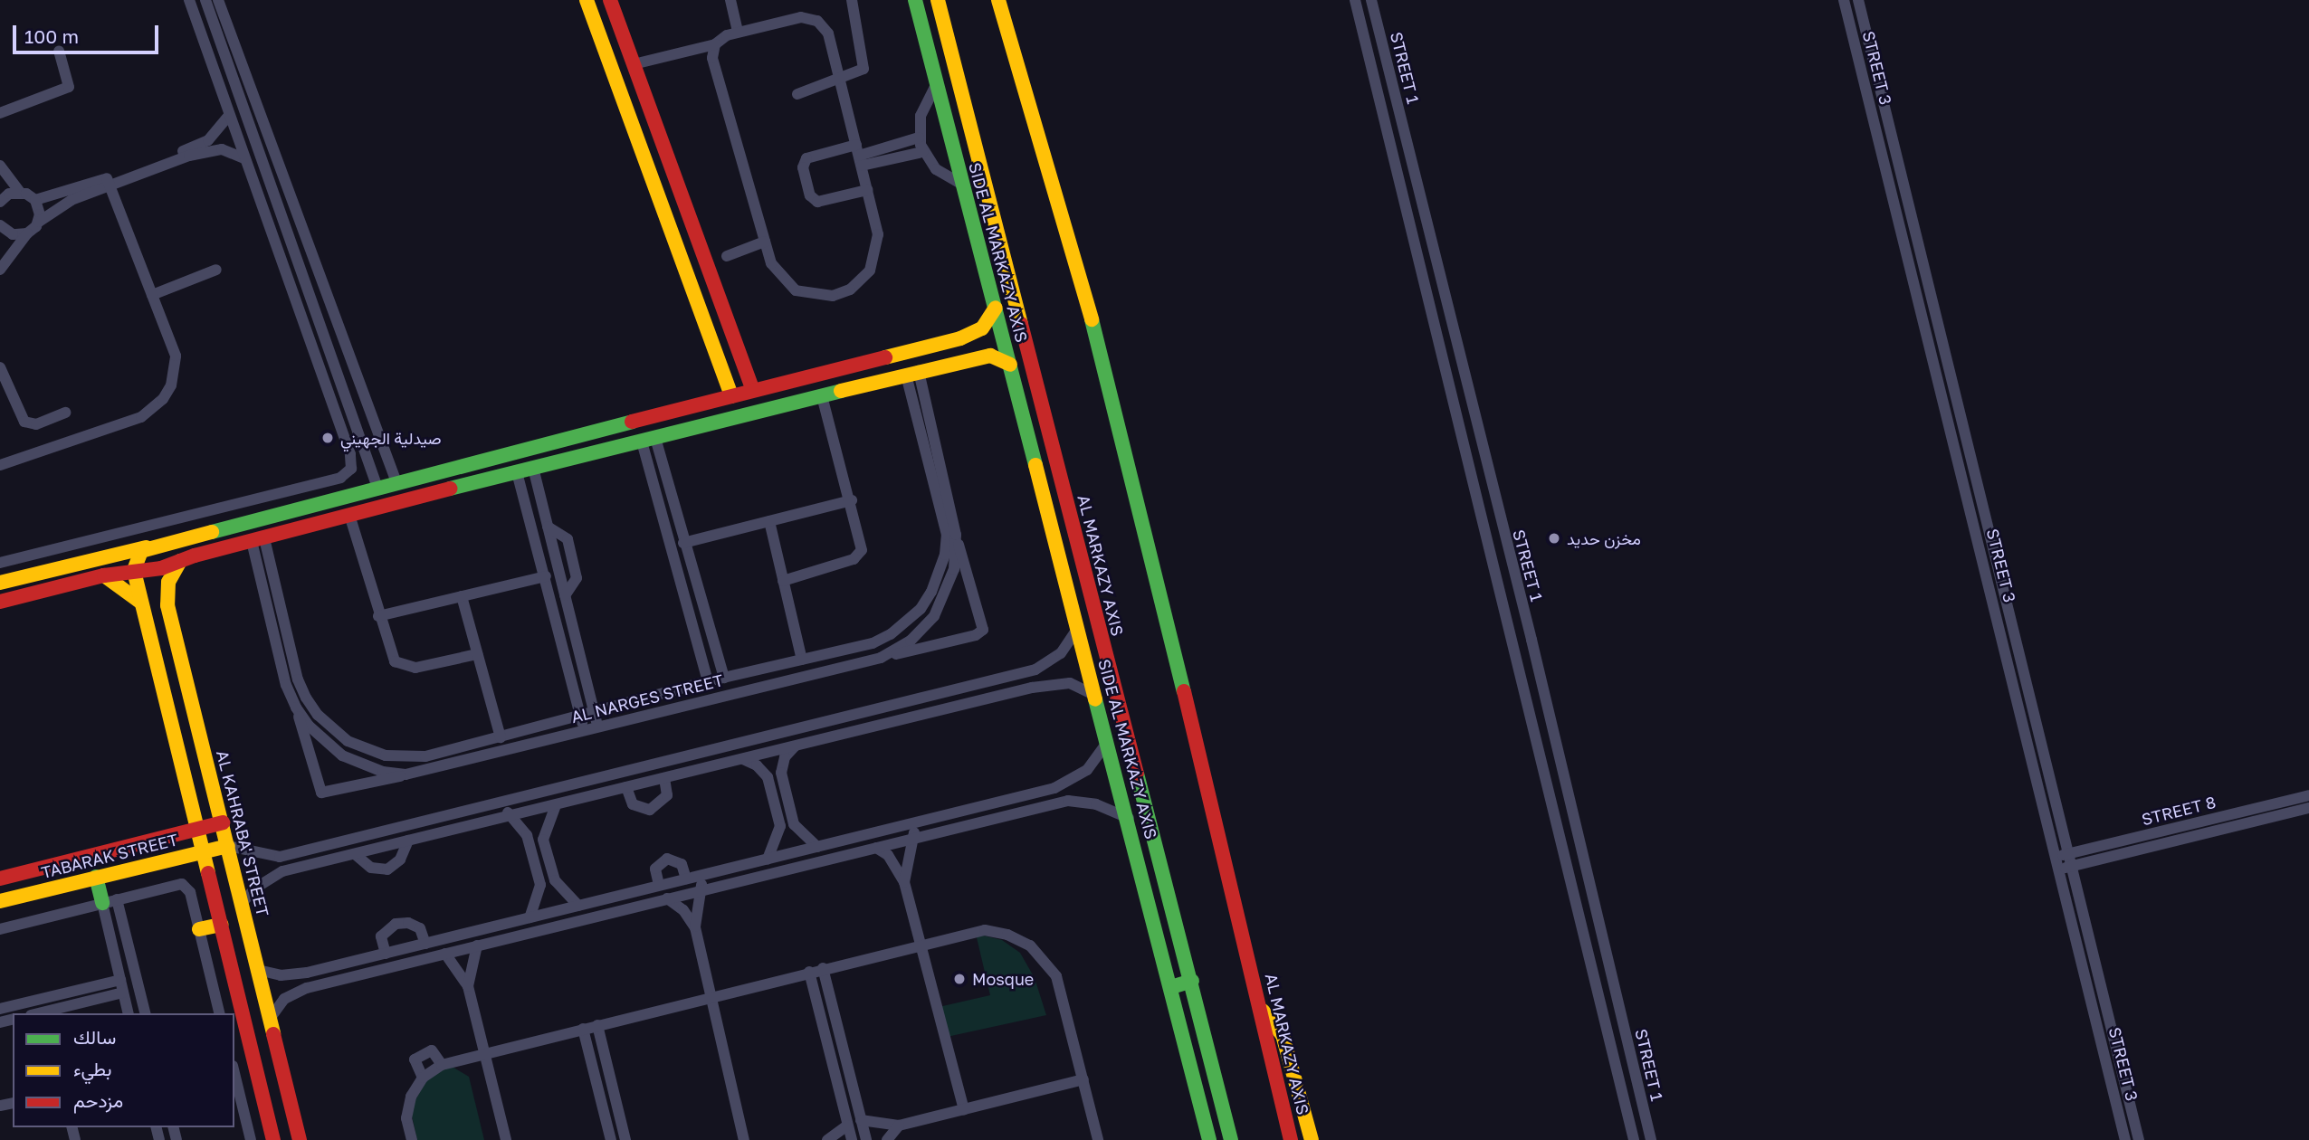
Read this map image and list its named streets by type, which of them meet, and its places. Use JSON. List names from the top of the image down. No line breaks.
{"streets":{"main road":["SIDE AL MARKAZY AXIS","AL MARKAZY AXIS","AL KAHRABA' STREET","TABARAK STREET"],"street":["STREET 1","STREET 3","AL NARGES STREET","STREET 8"]},"crossings":[["STREET 3","STREET 8"],["AL KAHRABA' STREET","TABARAK STREET"]],"places":["صيدلية الجهيني","مخزن حديد","Mosque"],"legend":["سالك","بطيء","مزدحم"],"scale_bar":"100 m"}
